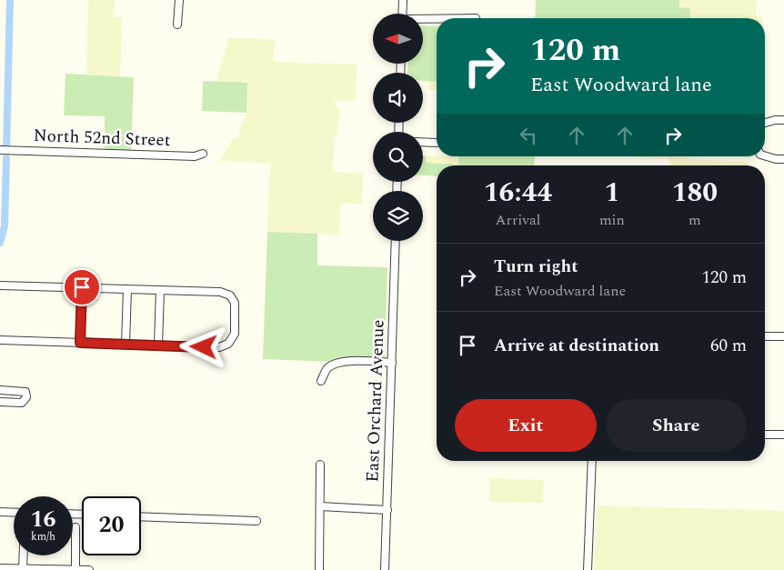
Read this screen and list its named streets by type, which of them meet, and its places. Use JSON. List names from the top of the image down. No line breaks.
{"streets":{"street":["North 52nd Street","East Orchard Avenue"]},"north":"left","page":{"turn":["120 m","East Woodward lane"],"eta":["16:44","Arrival","1","min","180","m"],"list":[{"name":"Turn right","note":"East Woodward lane","value":"120 m"},{"name":"Arrive at destination","value":"60 m"}],"buttons":["Exit","Share"],"speed":"16 km/h","limit":"20"}}
